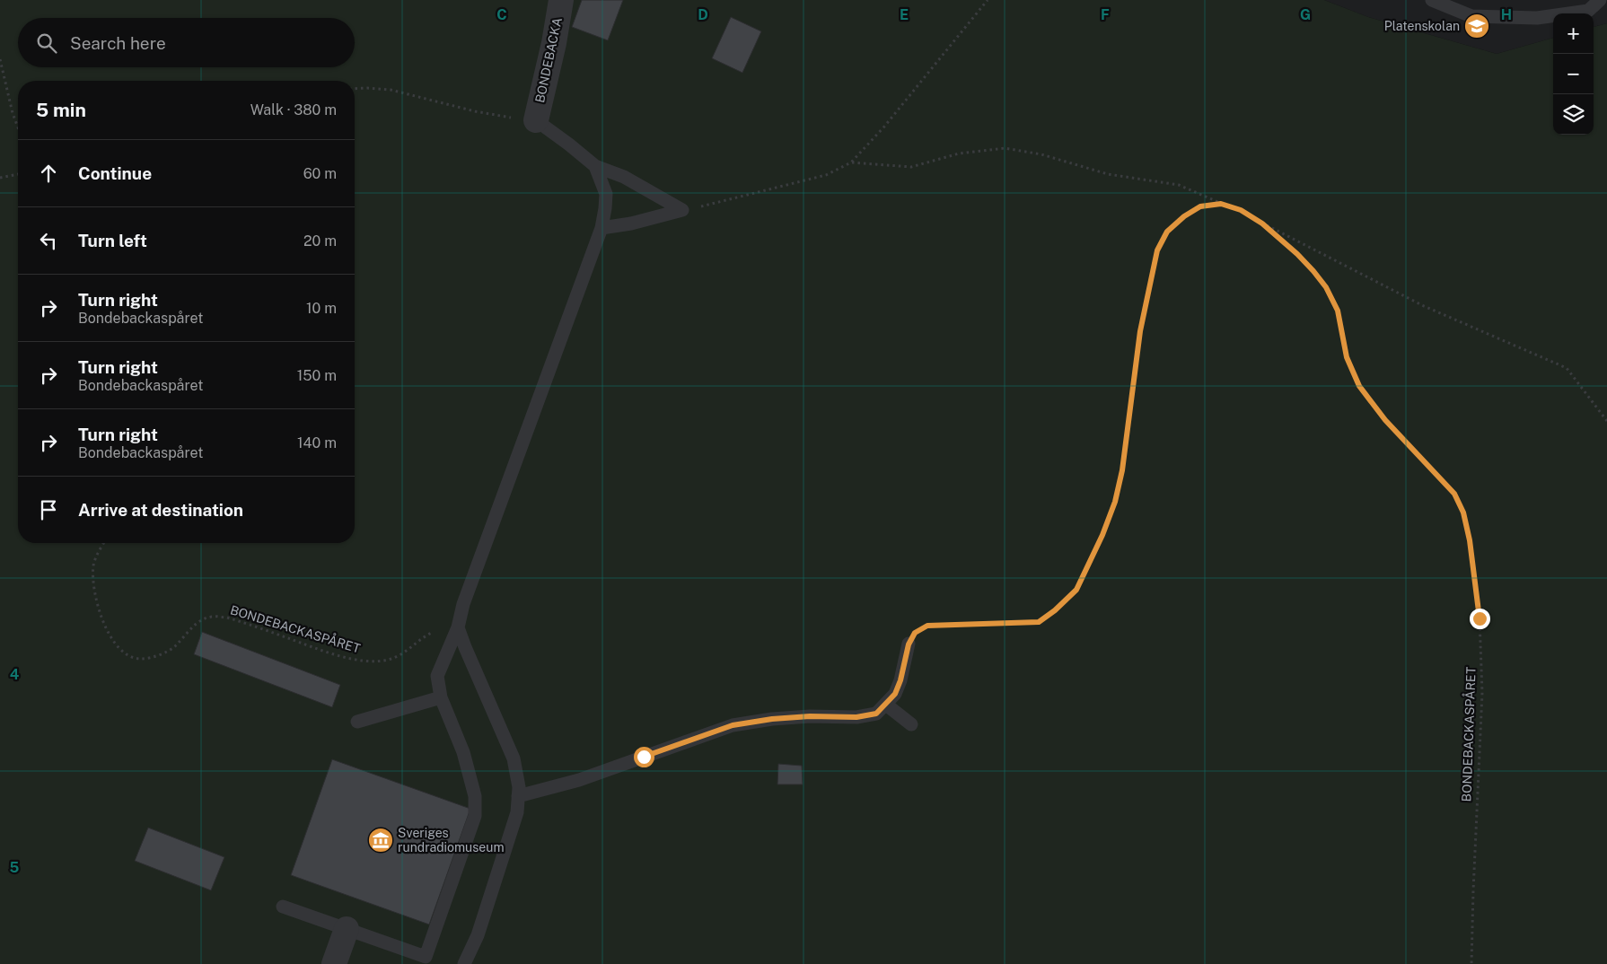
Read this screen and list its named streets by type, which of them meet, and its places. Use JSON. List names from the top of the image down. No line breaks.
{"streets":{"street":["BONDEBACKA"],"path":["BONDEBACKASPÅRET"]},"places":{"school or university":["Platenskolan"],"museum":["Sveriges rundradiomuseum"]},"page":{"map_buttons":["+","−"],"search":"Search here","heading":["5 min","Walk · 380 m"],"list":[["Continue","60 m"],["Turn left","20 m"],["Turn right","Bondebackaspåret","10 m"],["Turn right","Bondebackaspåret","150 m"],["Turn right","Bondebackaspåret","140 m"],"Arrive at destination"]},"grid":{"columns":["C","D","E","F","G","H"],"rows":["4","5"]}}
